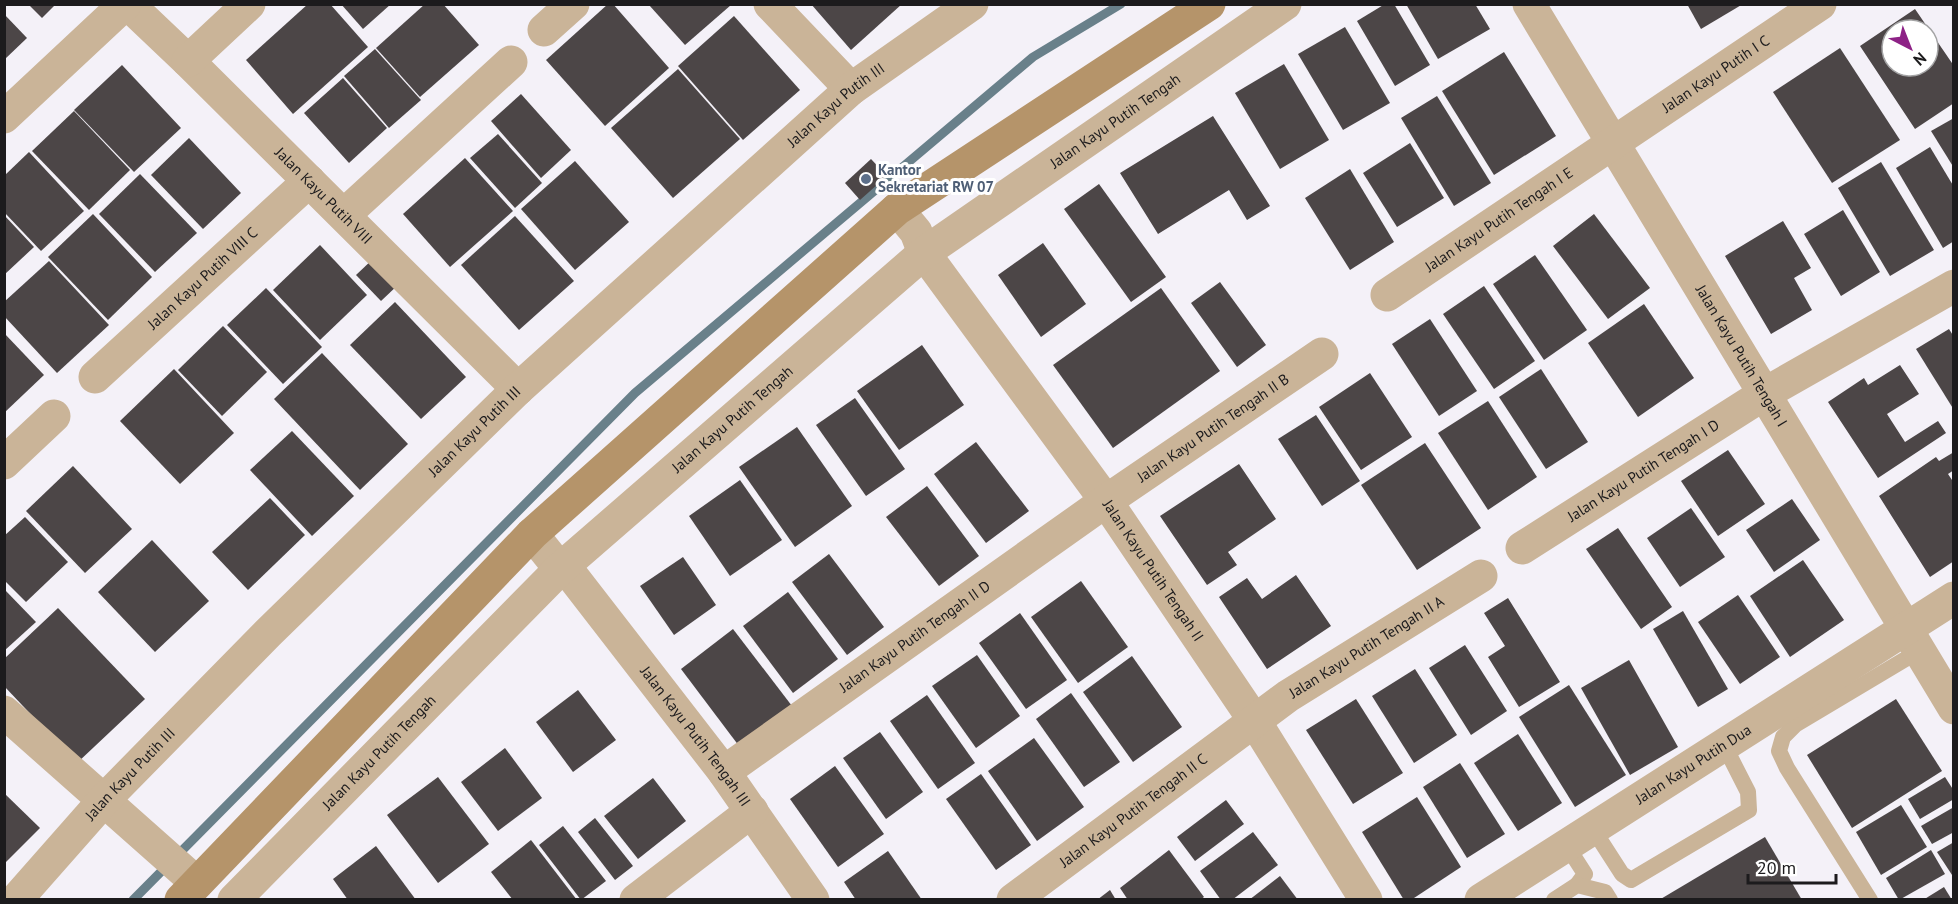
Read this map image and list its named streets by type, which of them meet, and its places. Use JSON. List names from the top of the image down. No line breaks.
{"streets":{"street":["Jalan Kayu Putih I C","Jalan Kayu Putih III","Jalan Kayu Putih Tengah","Jalan Kayu Putih VIII","Jalan Kayu Putih Tengah I E","Jalan Kayu Putih VIII C","Jalan Kayu Putih Tengah I","Jalan Kayu Putih Tengah II B","Jalan Kayu Putih Tengah I D","Jalan Kayu Putih Tengah II","Jalan Kayu Putih Tengah II D","Jalan Kayu Putih Tengah II A","Jalan Kayu Putih Tengah III","Jalan Kayu Putih Dua","Jalan Kayu Putih Tengah II C"]},"crossings":[["Jalan Kayu Putih I C","Jalan Kayu Putih Tengah I E"],["Jalan Kayu Putih I C","Jalan Kayu Putih Tengah I"],["Jalan Kayu Putih III","Jalan Kayu Putih VIII"],["Jalan Kayu Putih Tengah","Jalan Kayu Putih Tengah II"],["Jalan Kayu Putih Tengah","Jalan Kayu Putih Tengah III"],["Jalan Kayu Putih VIII","Jalan Kayu Putih VIII C"],["Jalan Kayu Putih Tengah I E","Jalan Kayu Putih Tengah I"],["Jalan Kayu Putih Tengah I","Jalan Kayu Putih Tengah I D"],["Jalan Kayu Putih Tengah I","Jalan Kayu Putih Dua"],["Jalan Kayu Putih Tengah II B","Jalan Kayu Putih Tengah II"],["Jalan Kayu Putih Tengah II B","Jalan Kayu Putih Tengah II D"],["Jalan Kayu Putih Tengah II","Jalan Kayu Putih Tengah II D"],["Jalan Kayu Putih Tengah II","Jalan Kayu Putih Tengah II A"],["Jalan Kayu Putih Tengah II","Jalan Kayu Putih Tengah II C"],["Jalan Kayu Putih Tengah II D","Jalan Kayu Putih Tengah III"],["Jalan Kayu Putih Tengah II A","Jalan Kayu Putih Tengah II C"]],"places":["Kantor Sekretariat RW 07"],"scale_bar":"20 m","north":"bottom right"}
